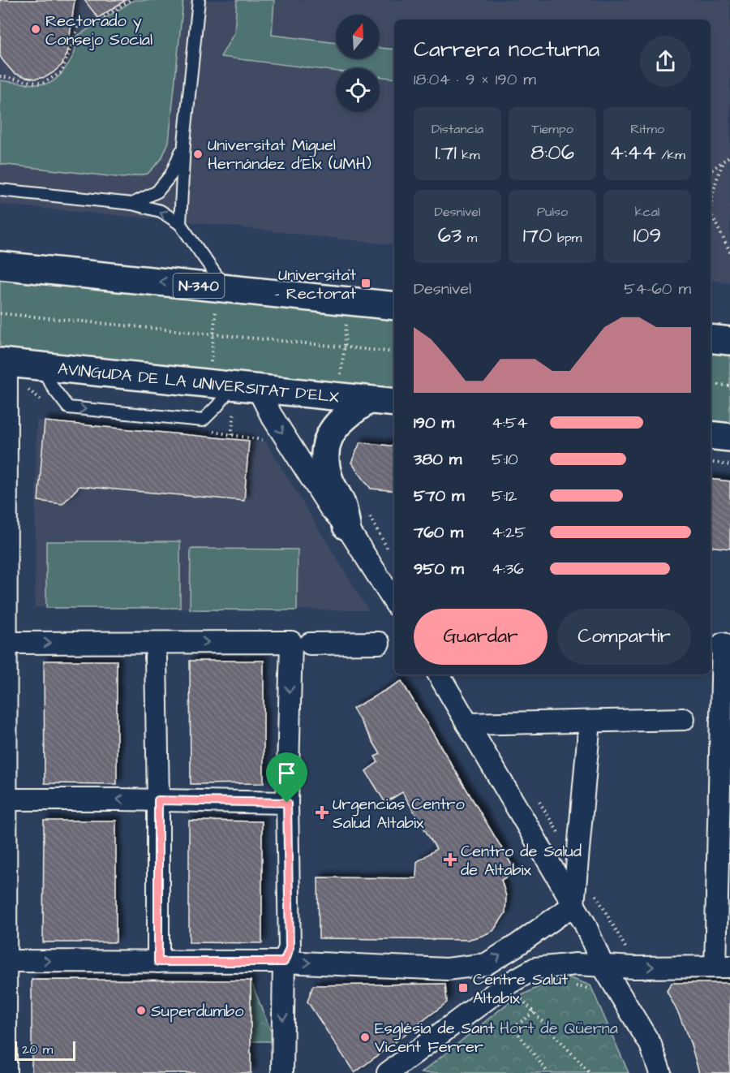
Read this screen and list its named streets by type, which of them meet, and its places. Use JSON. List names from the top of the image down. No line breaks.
{"streets":{"highway":["N-340","AVINGUDA DE LA UNIVERSITAT D'ELX"]},"parks":["Hort de Qüerna"],"places":{"other":["Rectorado y Consejo Social","Universitat Miguel Hernández d'Elx (UMH)","Superdumbo","Església de Sant Vicent Ferrer"],"transit":["Universitat - Rectorat","Centre Salut Altabix"],"health":["Urgencias Centro Salud Altabix","Centro de Salud de Altabix"]},"scale_bar":"20 m","north":"top","page":{"heading":["Carrera nocturna","18:04 · 9 × 190 m"],"stats":[["Distancia","1.71 km"],["Tiempo","8:06"],["Ritmo","4:44 /km"],["Desnivel","63 m"],["Pulso","170 bpm"],["kcal","109"]],"chart":["Desnivel","54–60 m"],"list":[{"name":"190 m","note":"4:54"},{"name":"380 m","note":"5:10"},{"name":"570 m","note":"5:12"},{"name":"760 m","note":"4:25"},{"name":"950 m","note":"4:36"}],"buttons":["Guardar","Compartir"],"scale":"20 m"}}
